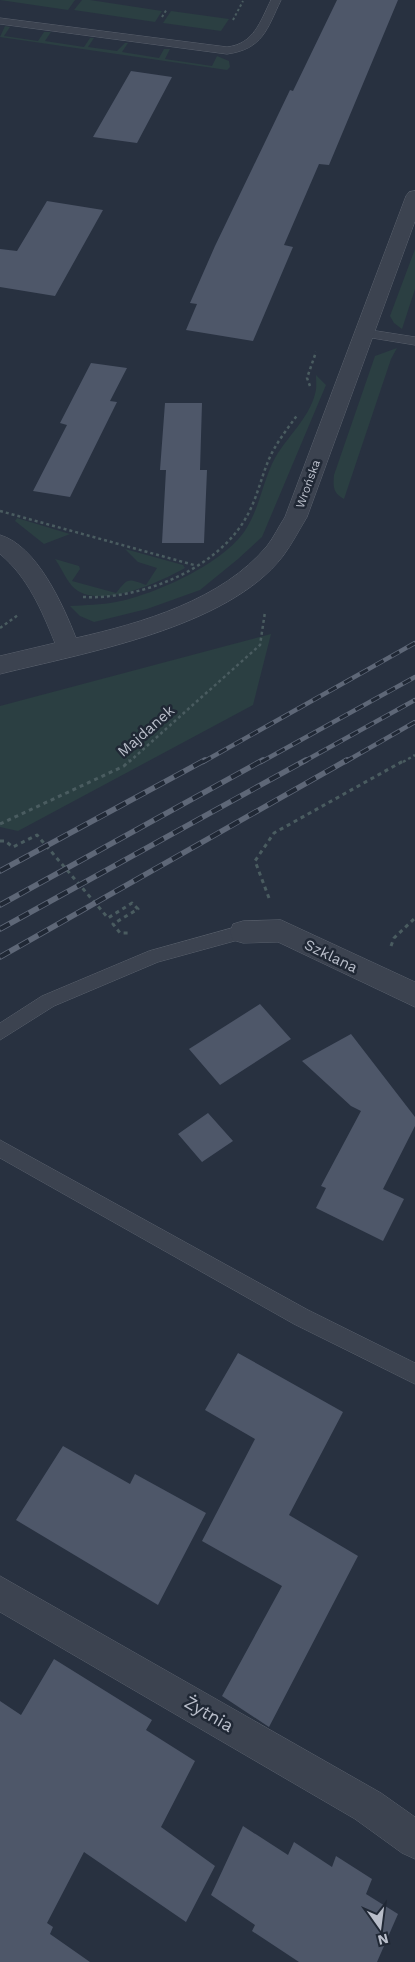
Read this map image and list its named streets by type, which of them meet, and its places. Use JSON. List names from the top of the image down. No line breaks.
{"streets":{"street":["Wrońska","Szklana","Żytnia"],"path":["Majdanek"]},"north":"bottom"}
